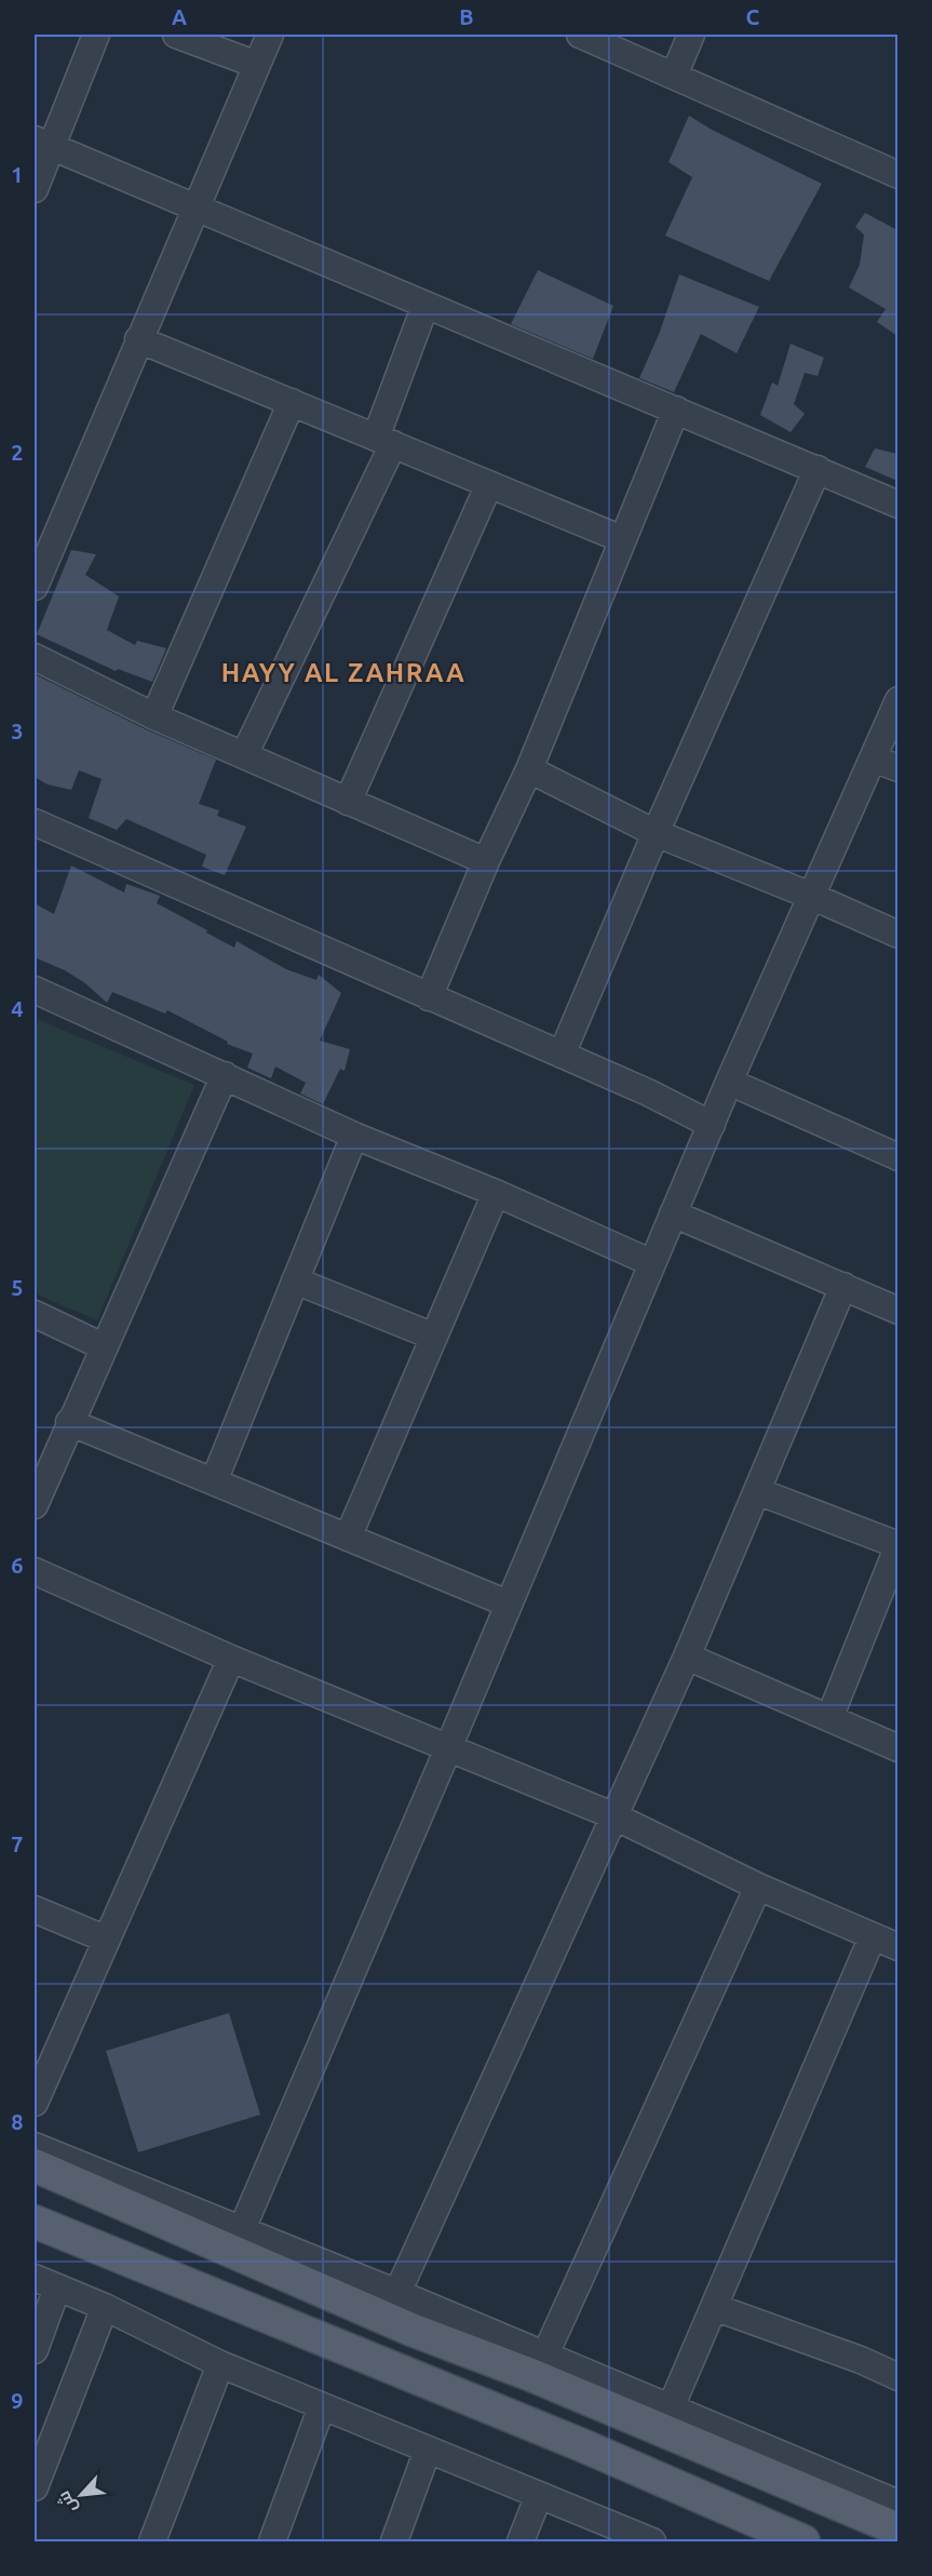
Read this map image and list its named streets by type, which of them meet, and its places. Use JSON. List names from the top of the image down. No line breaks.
{"districts":["HAYY AL ZAHRAA"],"north":"bottom left","grid":{"columns":["A","B","C"],"rows":["1","2","3","4","5","6","7","8","9"]}}
